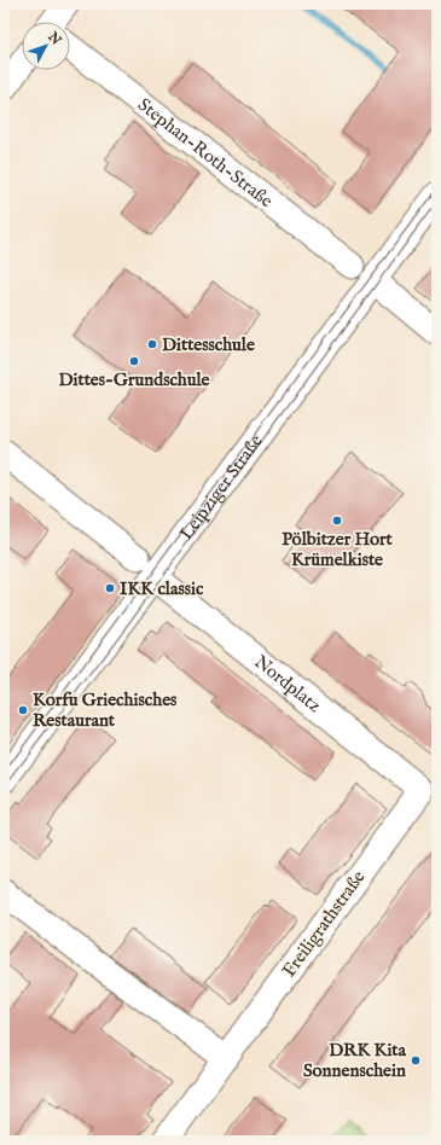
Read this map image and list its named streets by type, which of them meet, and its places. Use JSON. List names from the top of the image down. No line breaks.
{"streets":{"street":["Stephan-Roth-Straße","Leipziger Straße","Nordplatz","Freiligrathstraße"]},"crossings":[["Leipziger Straße","Nordplatz"],["Nordplatz","Freiligrathstraße"]],"places":["Dittesschule","Dittes-Grundschule","Pölbitzer Hort Krümelkiste","IKK classic","Korfu Griechisches Restaurant","DRK Kita Sonnenschein"],"north":"top right"}
